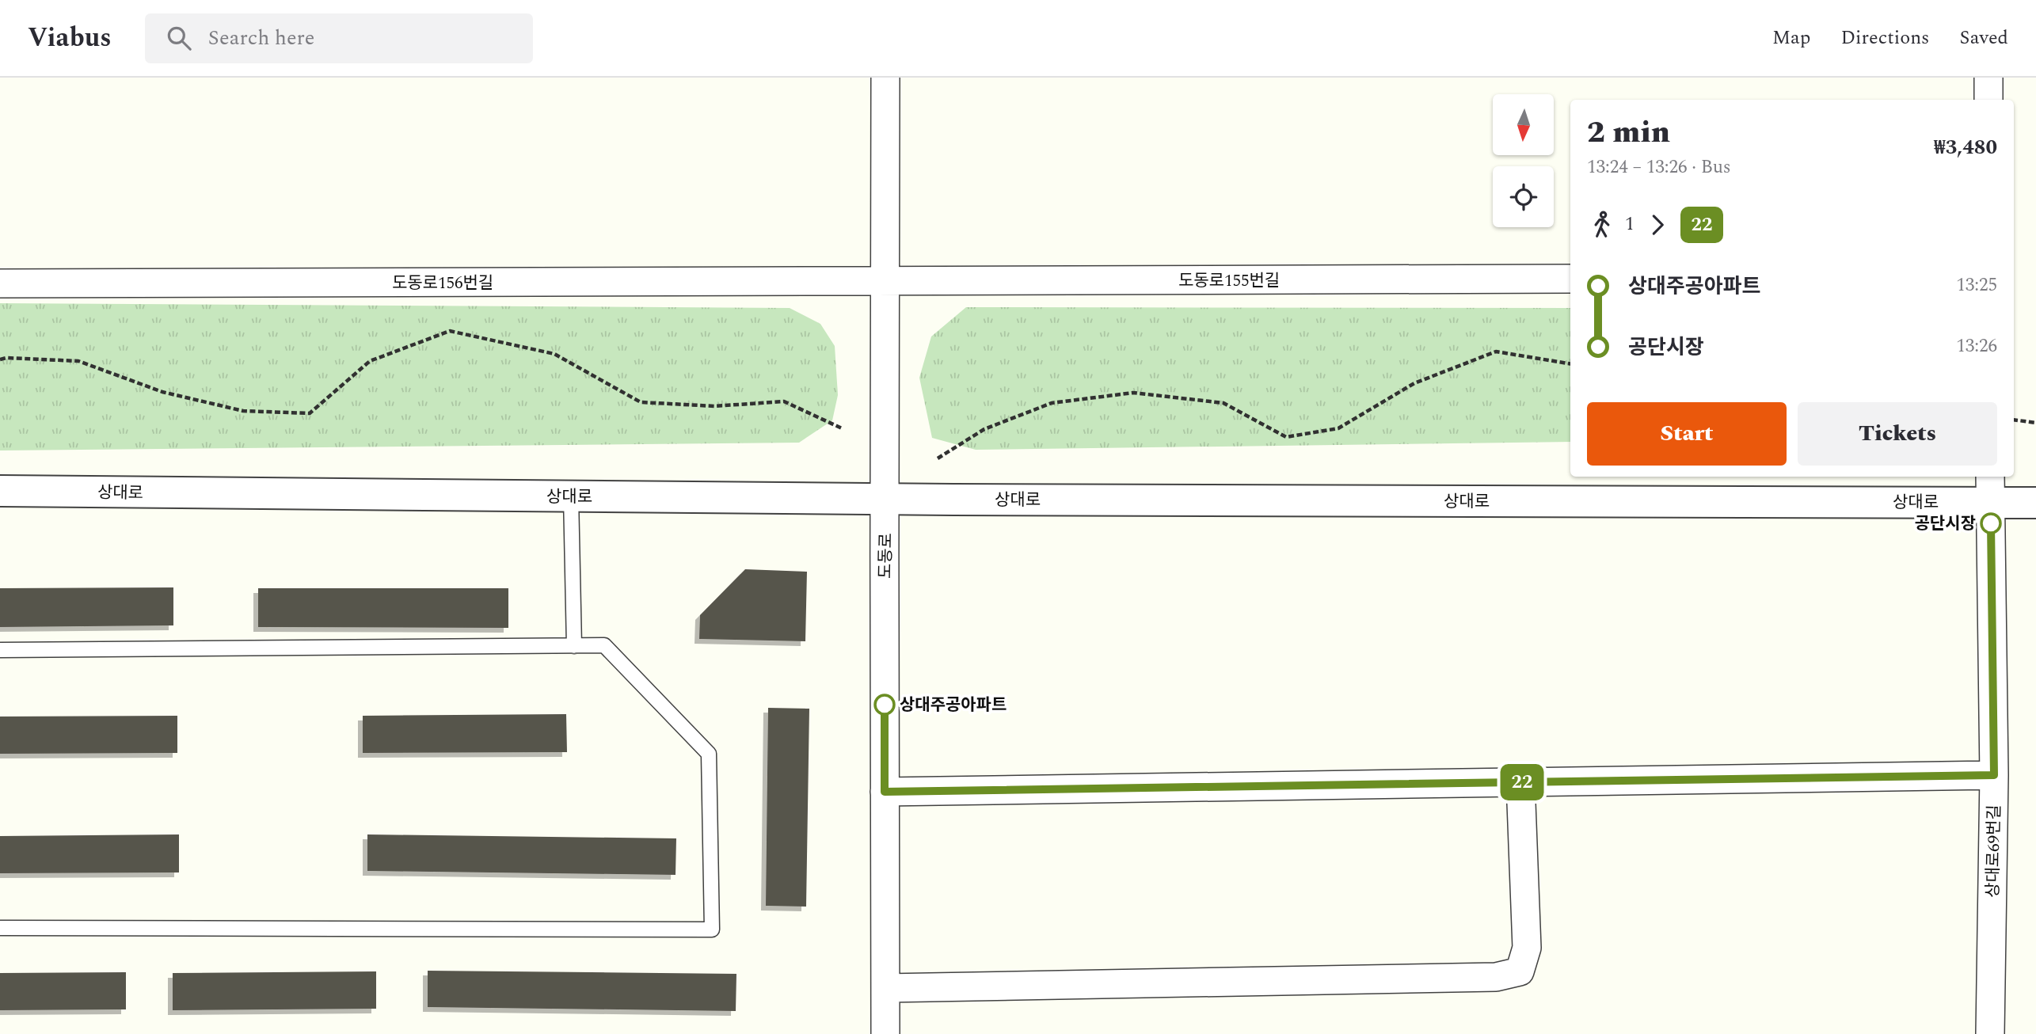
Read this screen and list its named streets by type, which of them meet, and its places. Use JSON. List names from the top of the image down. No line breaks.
{"streets":{"street":["도동로155번길","도동로156번길","상대로","도동로","상대로69번길"]},"crossings":[["도동로155번길","도동로156번길"],["도동로155번길","도동로"],["도동로156번길","도동로"],["상대로","도동로"],["상대로","상대로69번길"]],"places":["공단시장","상대주공아파트"],"lines":["bus line 22"],"north":"bottom","page":{"header":"Viabus","search":"Search here","nav":["Map","Directions","Saved"],"on_map":"22","heading":["2 min","13:24 – 13:26 · Bus","₩3,480"],"legs":["1","22"],"list":[{"name":"상대주공아파트","value":"13:25"},{"name":"공단시장","value":"13:26"}],"buttons":["Start","Tickets"]}}
